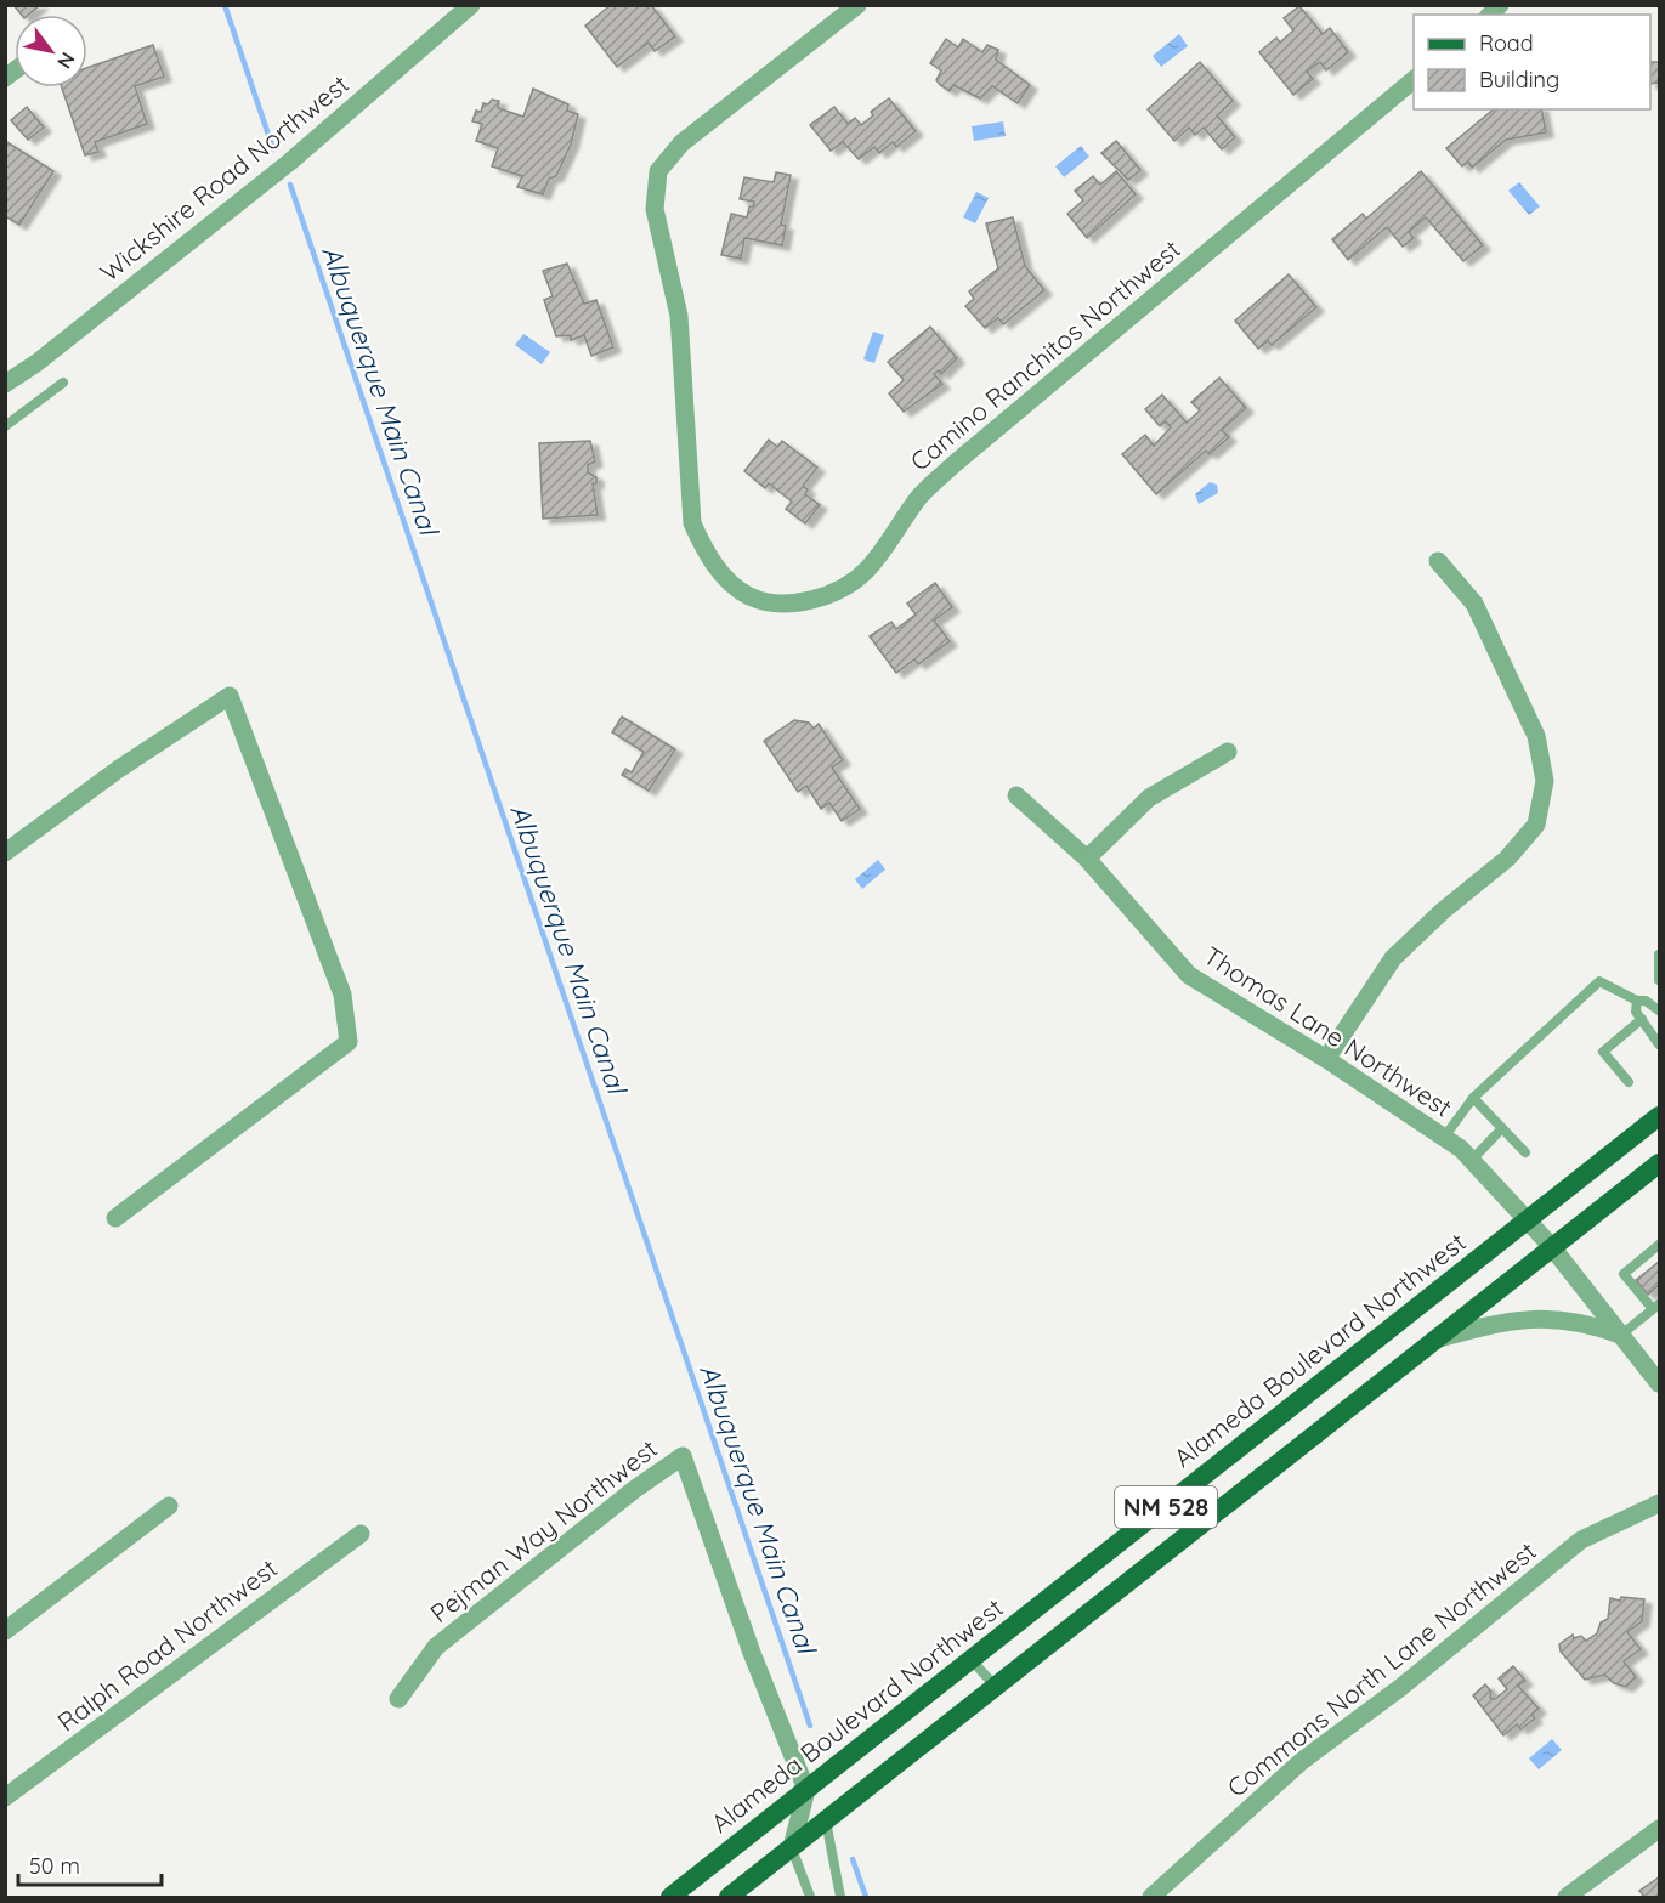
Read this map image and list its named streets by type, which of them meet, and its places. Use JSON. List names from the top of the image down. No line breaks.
{"streets":{"main road":["Alameda Boulevard Northwest","NM 528"],"street":["Wickshire Road Northwest","Camino Ranchitos Northwest","Thomas Lane Northwest","Pejman Way Northwest","Ralph Road Northwest","Commons North Lane Northwest"]},"crossings":[["Thomas Lane Northwest","Alameda Boulevard Northwest"],["Thomas Lane Northwest","NM 528"],["Alameda Boulevard Northwest","Pejman Way Northwest"]],"water":["Albuquerque Main Canal"],"legend":["Road","Building"],"scale_bar":"50 m","north":"bottom right"}
